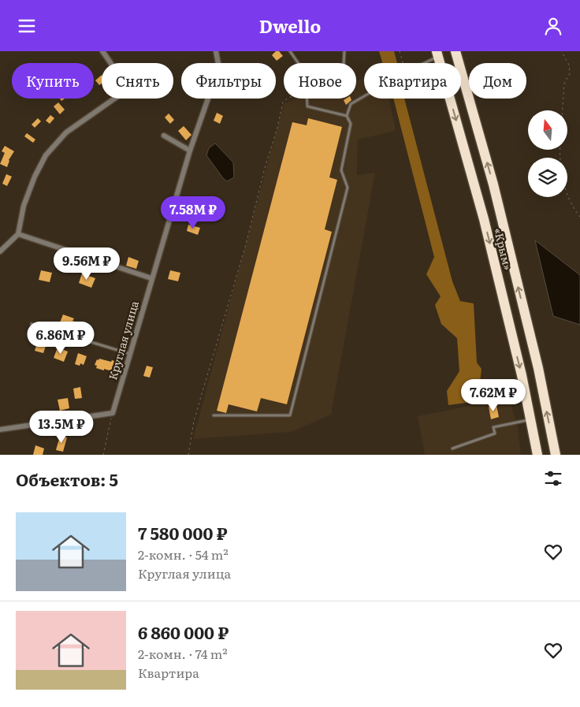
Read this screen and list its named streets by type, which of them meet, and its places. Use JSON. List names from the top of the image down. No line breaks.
{"streets":{"highway":["«Крым»"],"street":["Круглая улица"]},"north":"top","page":{"header":"Dwello","chip":["Купить","Снять","Фильтры","Новое","Квартира","Дом"],"price":["7.58M ₽","9.56M ₽","6.86M ₽","7.62M ₽","13.5M ₽"],"heading":"Объектов: 5","list":[{"name":"7 580 000 ₽","note":"2-комн. · 54 m² · Круглая улица"},{"name":"6 860 000 ₽","note":"2-комн. · 74 m² · Квартира"}]}}
